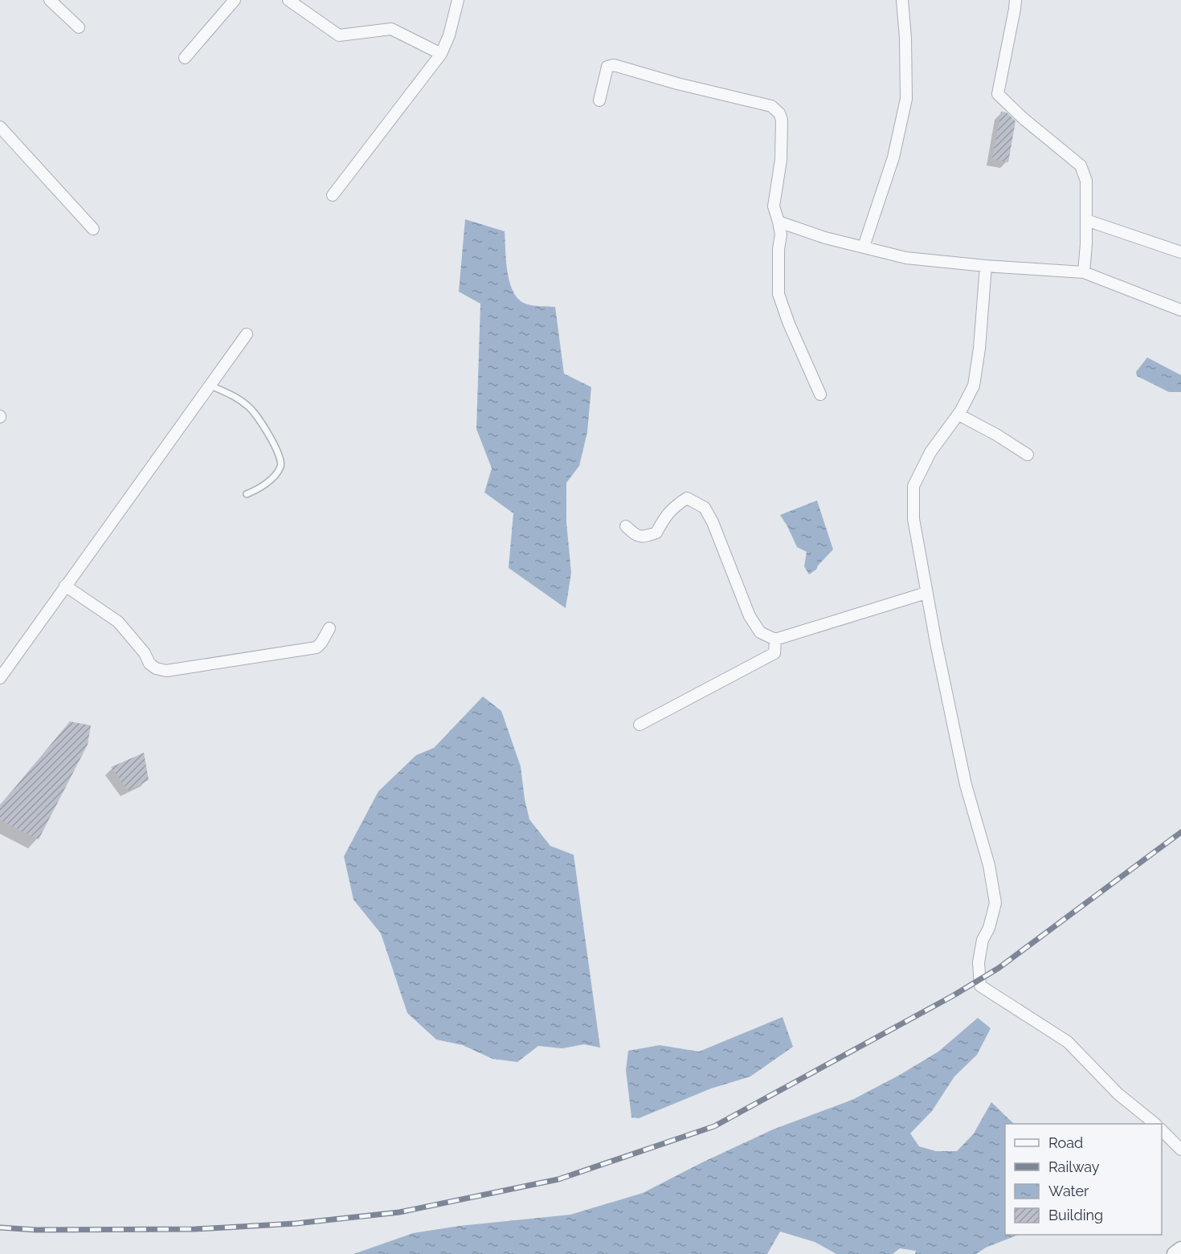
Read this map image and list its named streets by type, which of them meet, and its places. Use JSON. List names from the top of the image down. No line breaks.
{"legend":["Road","Railway","Water","Building"]}
